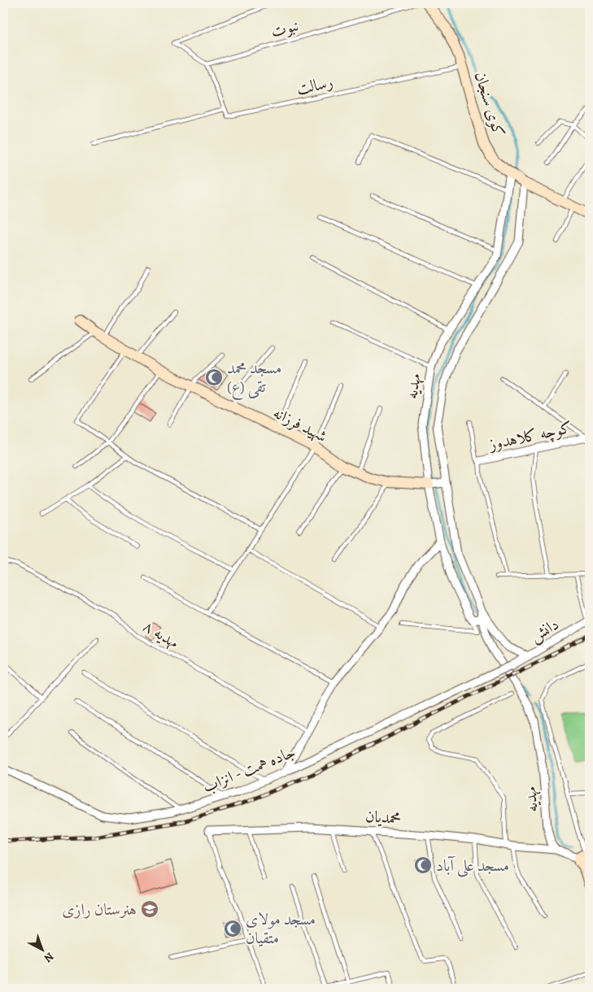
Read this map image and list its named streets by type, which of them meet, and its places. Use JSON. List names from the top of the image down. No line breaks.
{"streets":{"street":["کوی سنجان","مهدیه","شهید فرزانه","کوچه کلاهدوز","دانش","جاده همت - انزاب","محمدیان"],"lane":["نبوت","رسالت","مهدیه ۸"]},"crossings":[["رسالت","کوی سنجان"],["کوی سنجان","مهدیه"],["مهدیه","شهید فرزانه"],["مهدیه","محمدیان"],["دانش","جاده همت - انزاب"]],"places":{"mosque":["مسجد محمد تقی (ع)","مسجد علی آباد","مسجد مولای متقیان"],"school or university":["هنرستان رازی"]},"north":"bottom right"}
